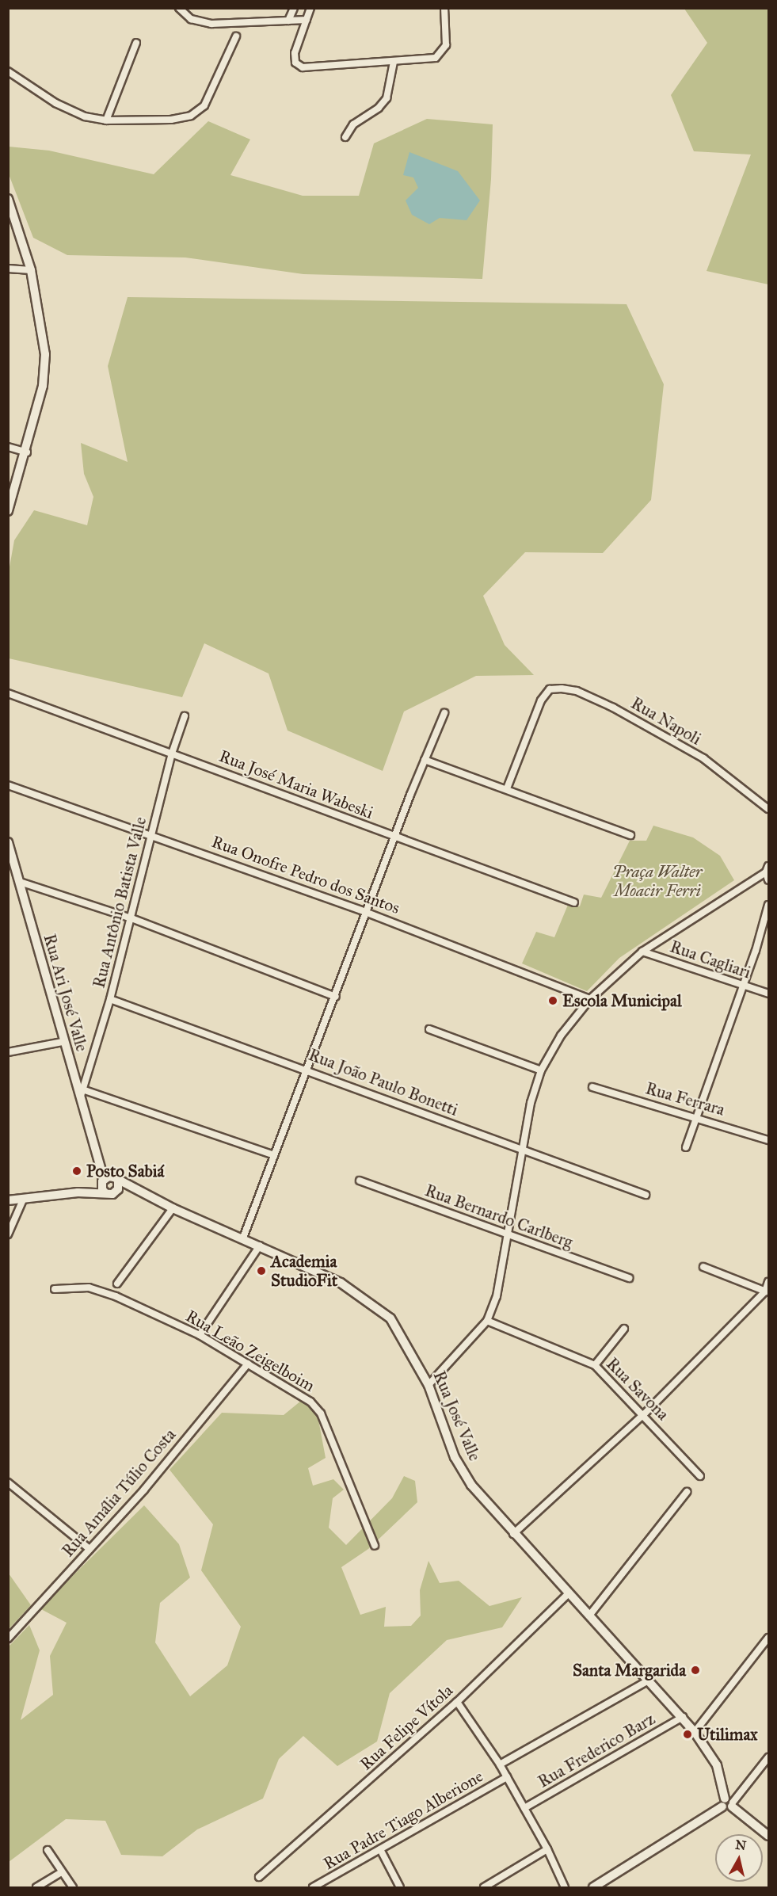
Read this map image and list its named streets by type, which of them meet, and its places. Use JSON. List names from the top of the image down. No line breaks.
{"streets":{"street":["Rua Napoli","Rua José Maria Wabeski","Rua Onofre Pedro dos Santos","Rua Antônio Batista Valle","Rua Cagliari","Rua Ari José Valle","Rua João Paulo Bonetti","Rua Ferrara","Rua Bernardo Carlberg","Rua Leão Zeigelboim","Rua Savona","Rua José Valle","Rua Amália Túlio Costa","Rua Felipe Vítola","Rua Frederico Barz","Rua Padre Tiago Alberione"]},"crossings":[["Rua José Maria Wabeski","Rua Antônio Batista Valle"],["Rua Onofre Pedro dos Santos","Rua Antônio Batista Valle"],["Rua Antônio Batista Valle","Rua Ari José Valle"],["Rua Antônio Batista Valle","Rua João Paulo Bonetti"],["Rua Ari José Valle","Rua José Valle"],["Rua Leão Zeigelboim","Rua Amália Túlio Costa"],["Rua José Valle","Rua Felipe Vítola"],["Rua José Valle","Rua Frederico Barz"]],"parks":["Praça Walter Moacir Ferri"],"places":["Escola Municipal","Posto Sabiá","Academia StudioFit","Santa Margarida","Utilimax"],"north":"top"}
